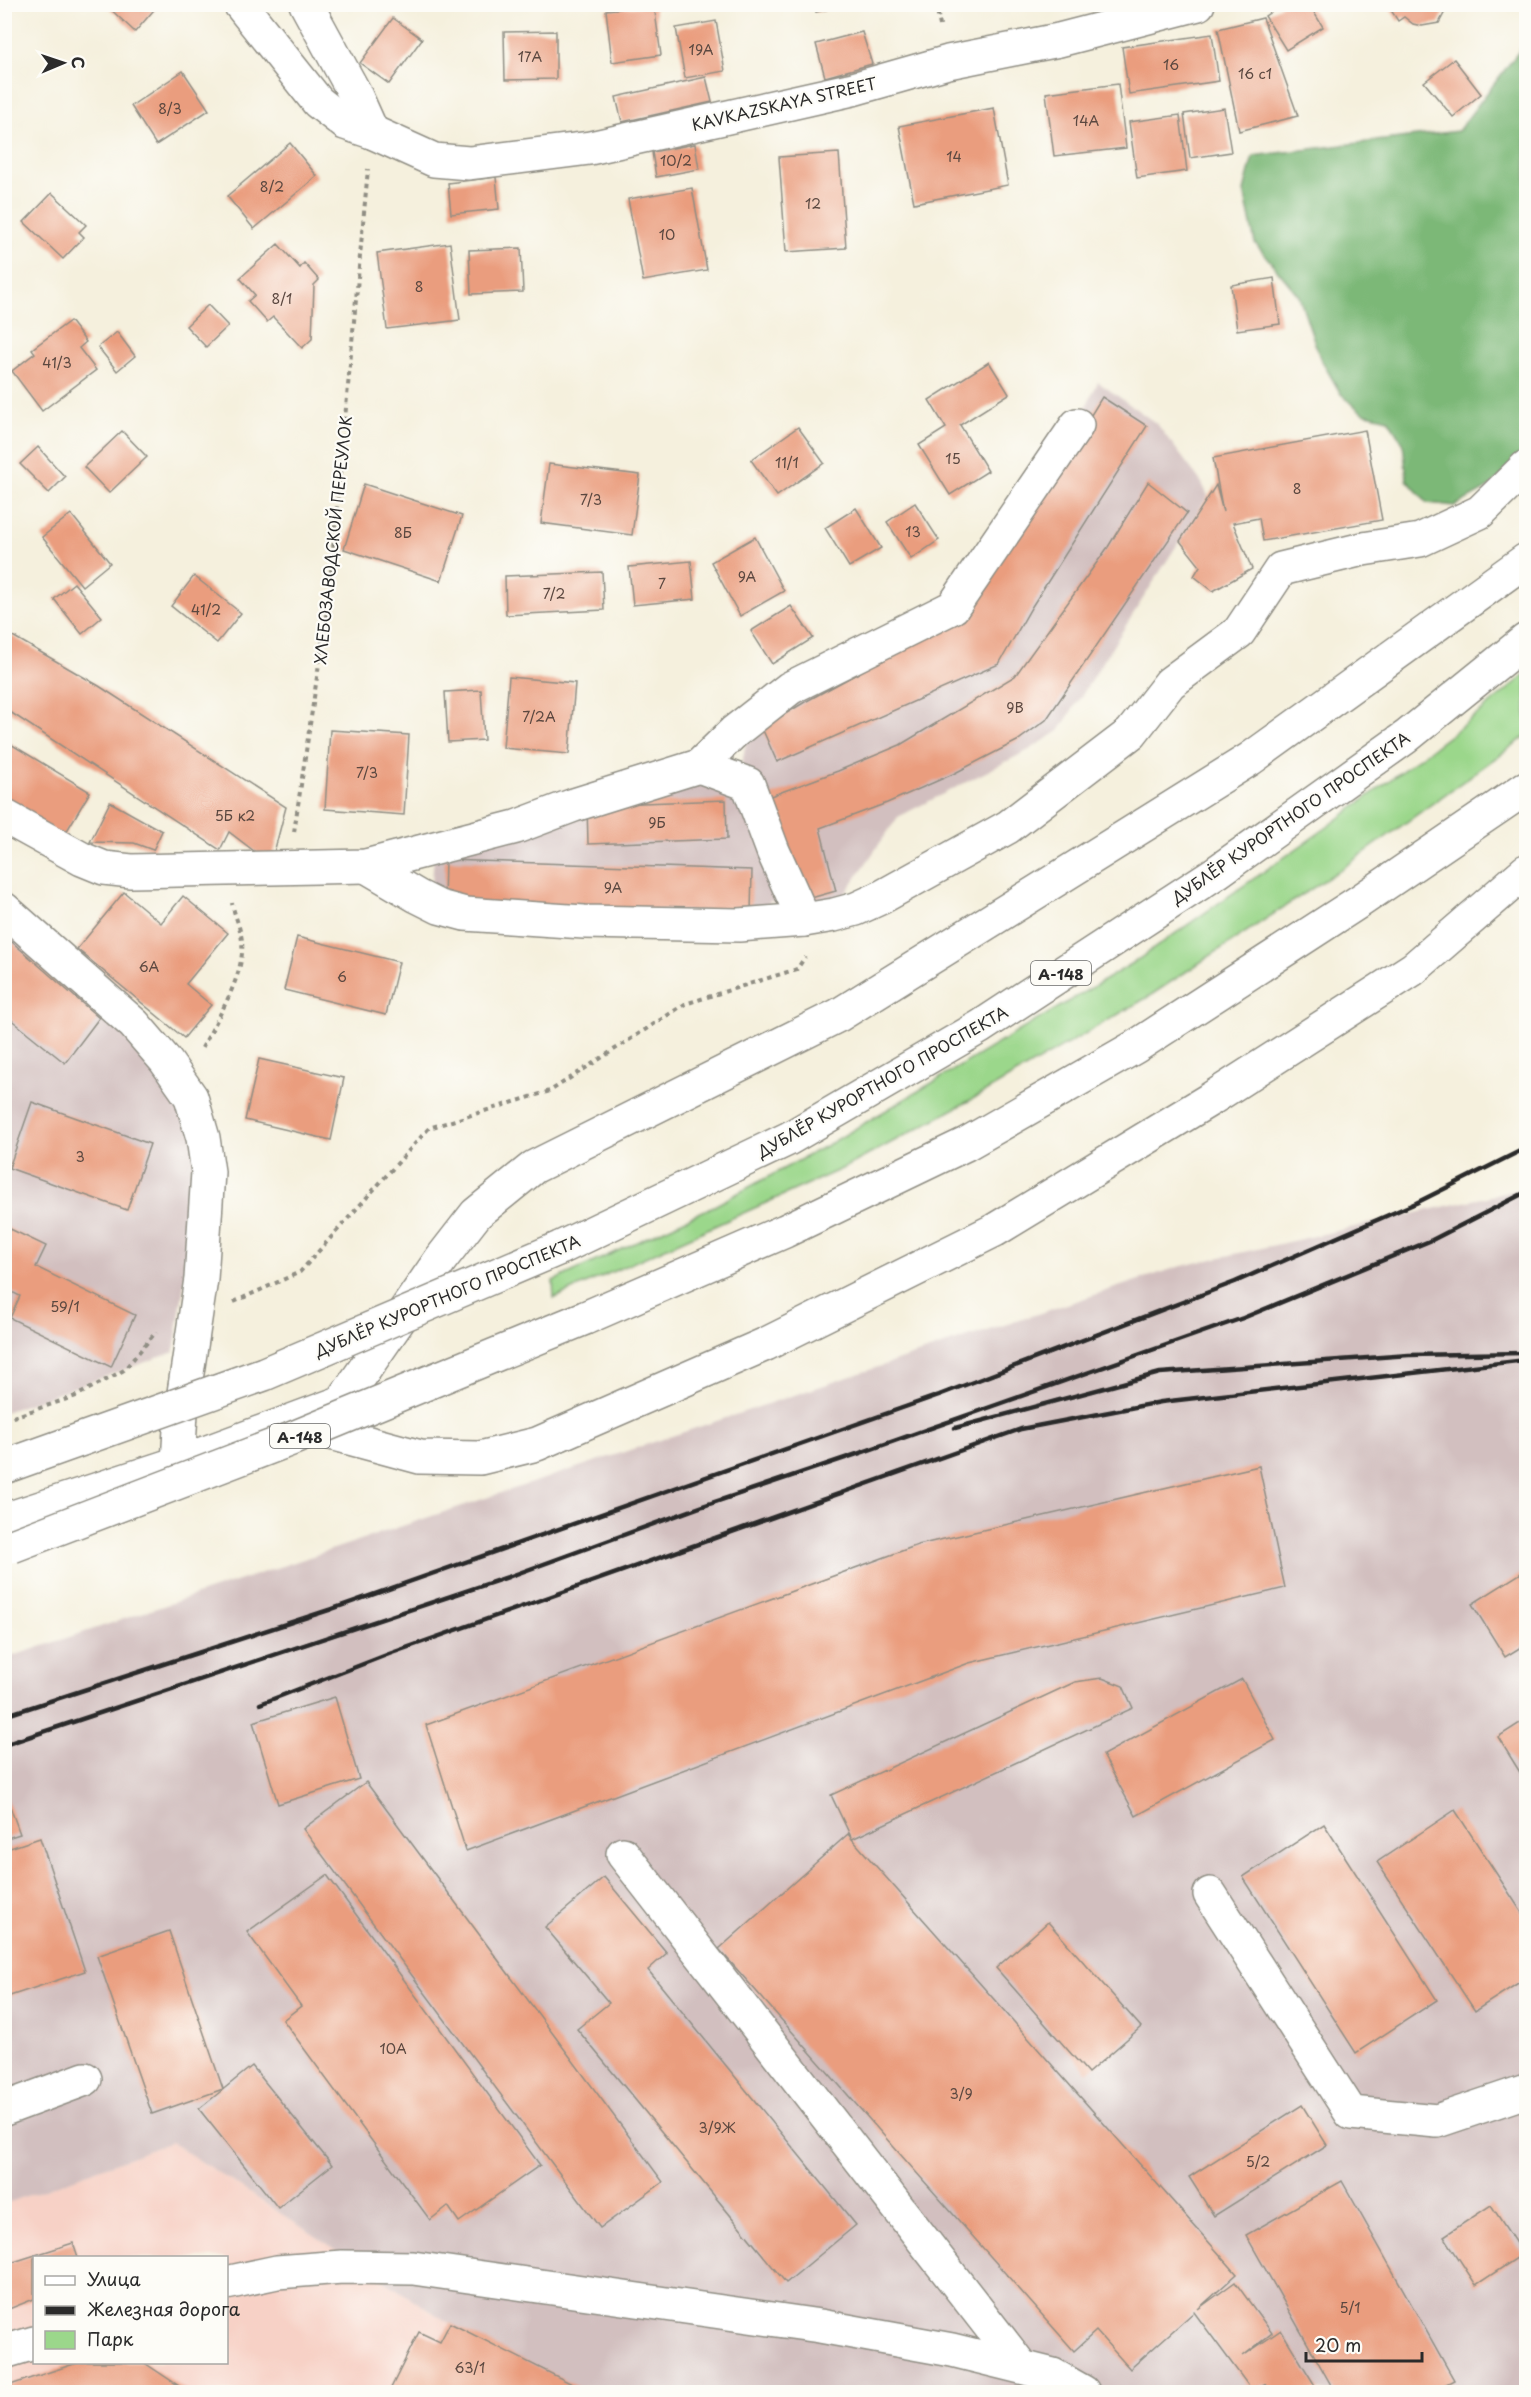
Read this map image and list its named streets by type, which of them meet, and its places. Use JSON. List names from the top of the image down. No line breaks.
{"streets":{"main road":["KAVKAZSKAYA STREET","ДУБЛЁР КУРОРТНОГО ПРОСПЕКТА","А-148"],"path":["ХЛЕБОЗАВОДСКОЙ ПЕРЕУЛОК"]},"crossings":[["KAVKAZSKAYA STREET","ХЛЕБОЗАВОДСКОЙ ПЕРЕУЛОК"]],"house_numbers":["19А","17А","16","16 с1","8/3","14А","14","10/2","8/2","12","10","8","8/1","41/3","15","11/1","8","7/3","13","8Б","9А","7","7/2","41/2","9В","7/2А","7/3","5Б к2","9Б","9А","6А","6","3","59/1","10А","3/9","3/9Ж","5/2","5/1","63/1"],"legend":["Улица","Железная дорога","Парк"],"scale_bar":"20 m","north":"right"}
